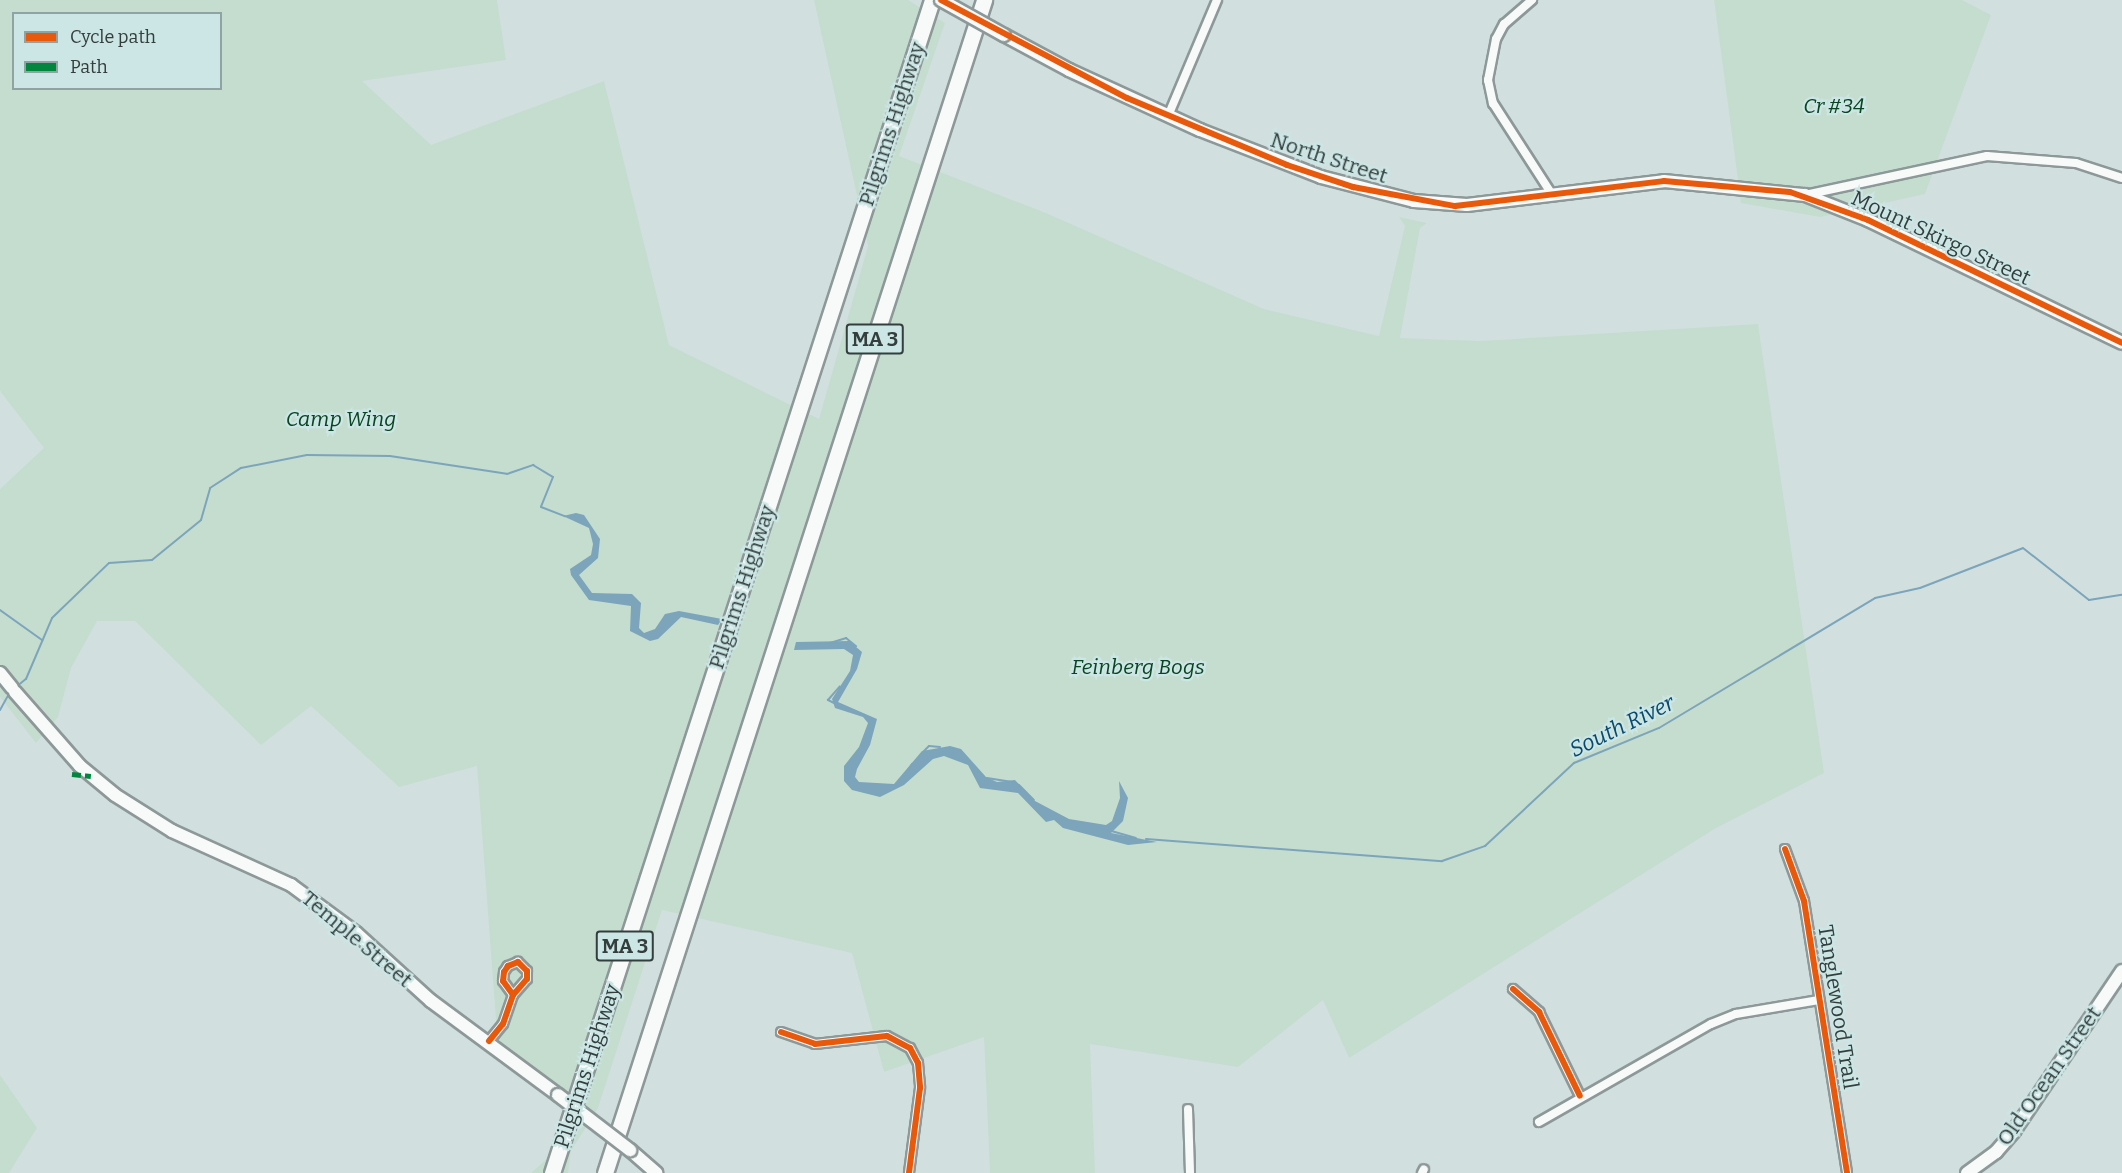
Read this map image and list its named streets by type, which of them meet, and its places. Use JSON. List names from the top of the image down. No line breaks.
{"streets":{"highway":["Pilgrims Highway","MA 3"],"street":["North Street","Mount Skirgo Street","Temple Street","Tanglewood Trail","Old Ocean Street"]},"crossings":[["North Street","Mount Skirgo Street"]],"water":["South River"],"parks":["Cr #34","Camp Wing","Feinberg Bogs"],"legend":["Cycle path","Path"]}
